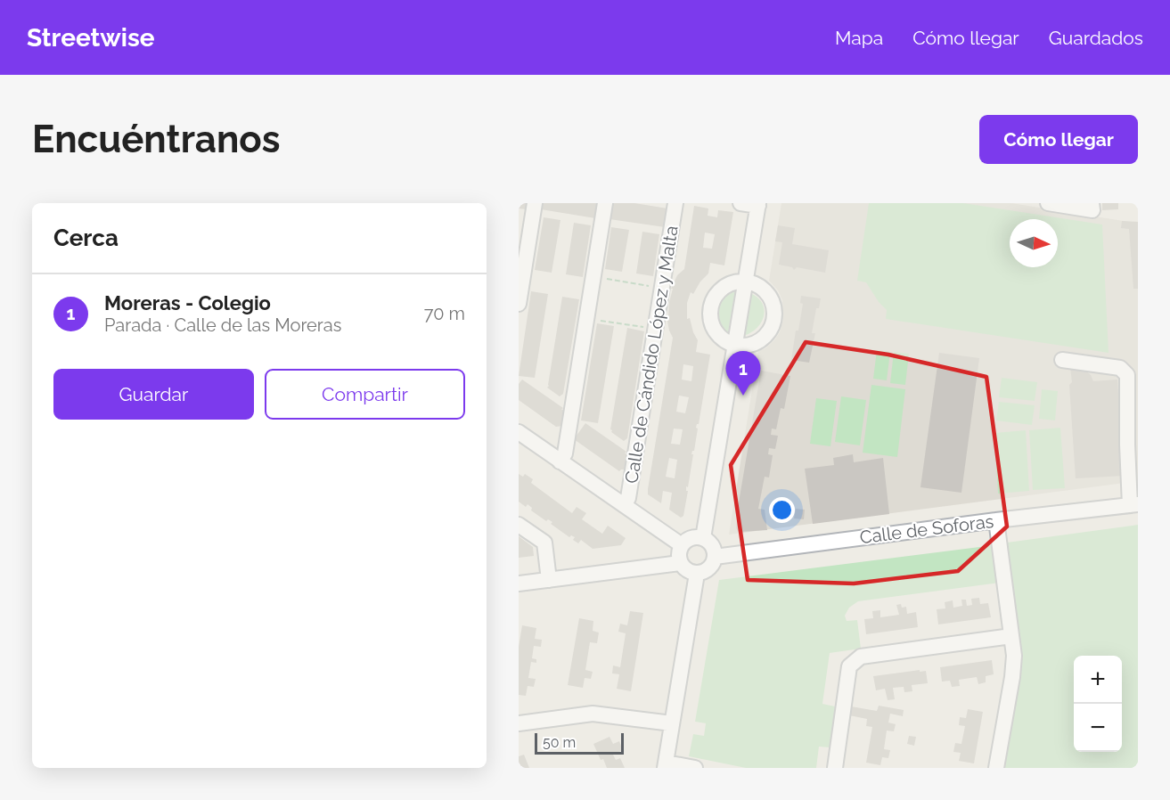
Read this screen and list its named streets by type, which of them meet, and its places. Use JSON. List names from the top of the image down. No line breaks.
{"streets":{"street":["Calle de Cándido López y Malta","Calle de Soforas"]},"scale_bar":"50 m","north":"right","page":{"header":"Streetwise","nav":["Mapa","Cómo llegar","Guardados"],"buttons":["Cómo llegar",["Guardar","Compartir"]],"title":"Encuéntranos","heading":"Cerca","list":[{"mark":"1","name":"Moreras - Colegio","note":"Parada · Calle de las Moreras","value":"70 m"}],"pins":"1","map_buttons":["+","−"],"scale":"50 m"}}
